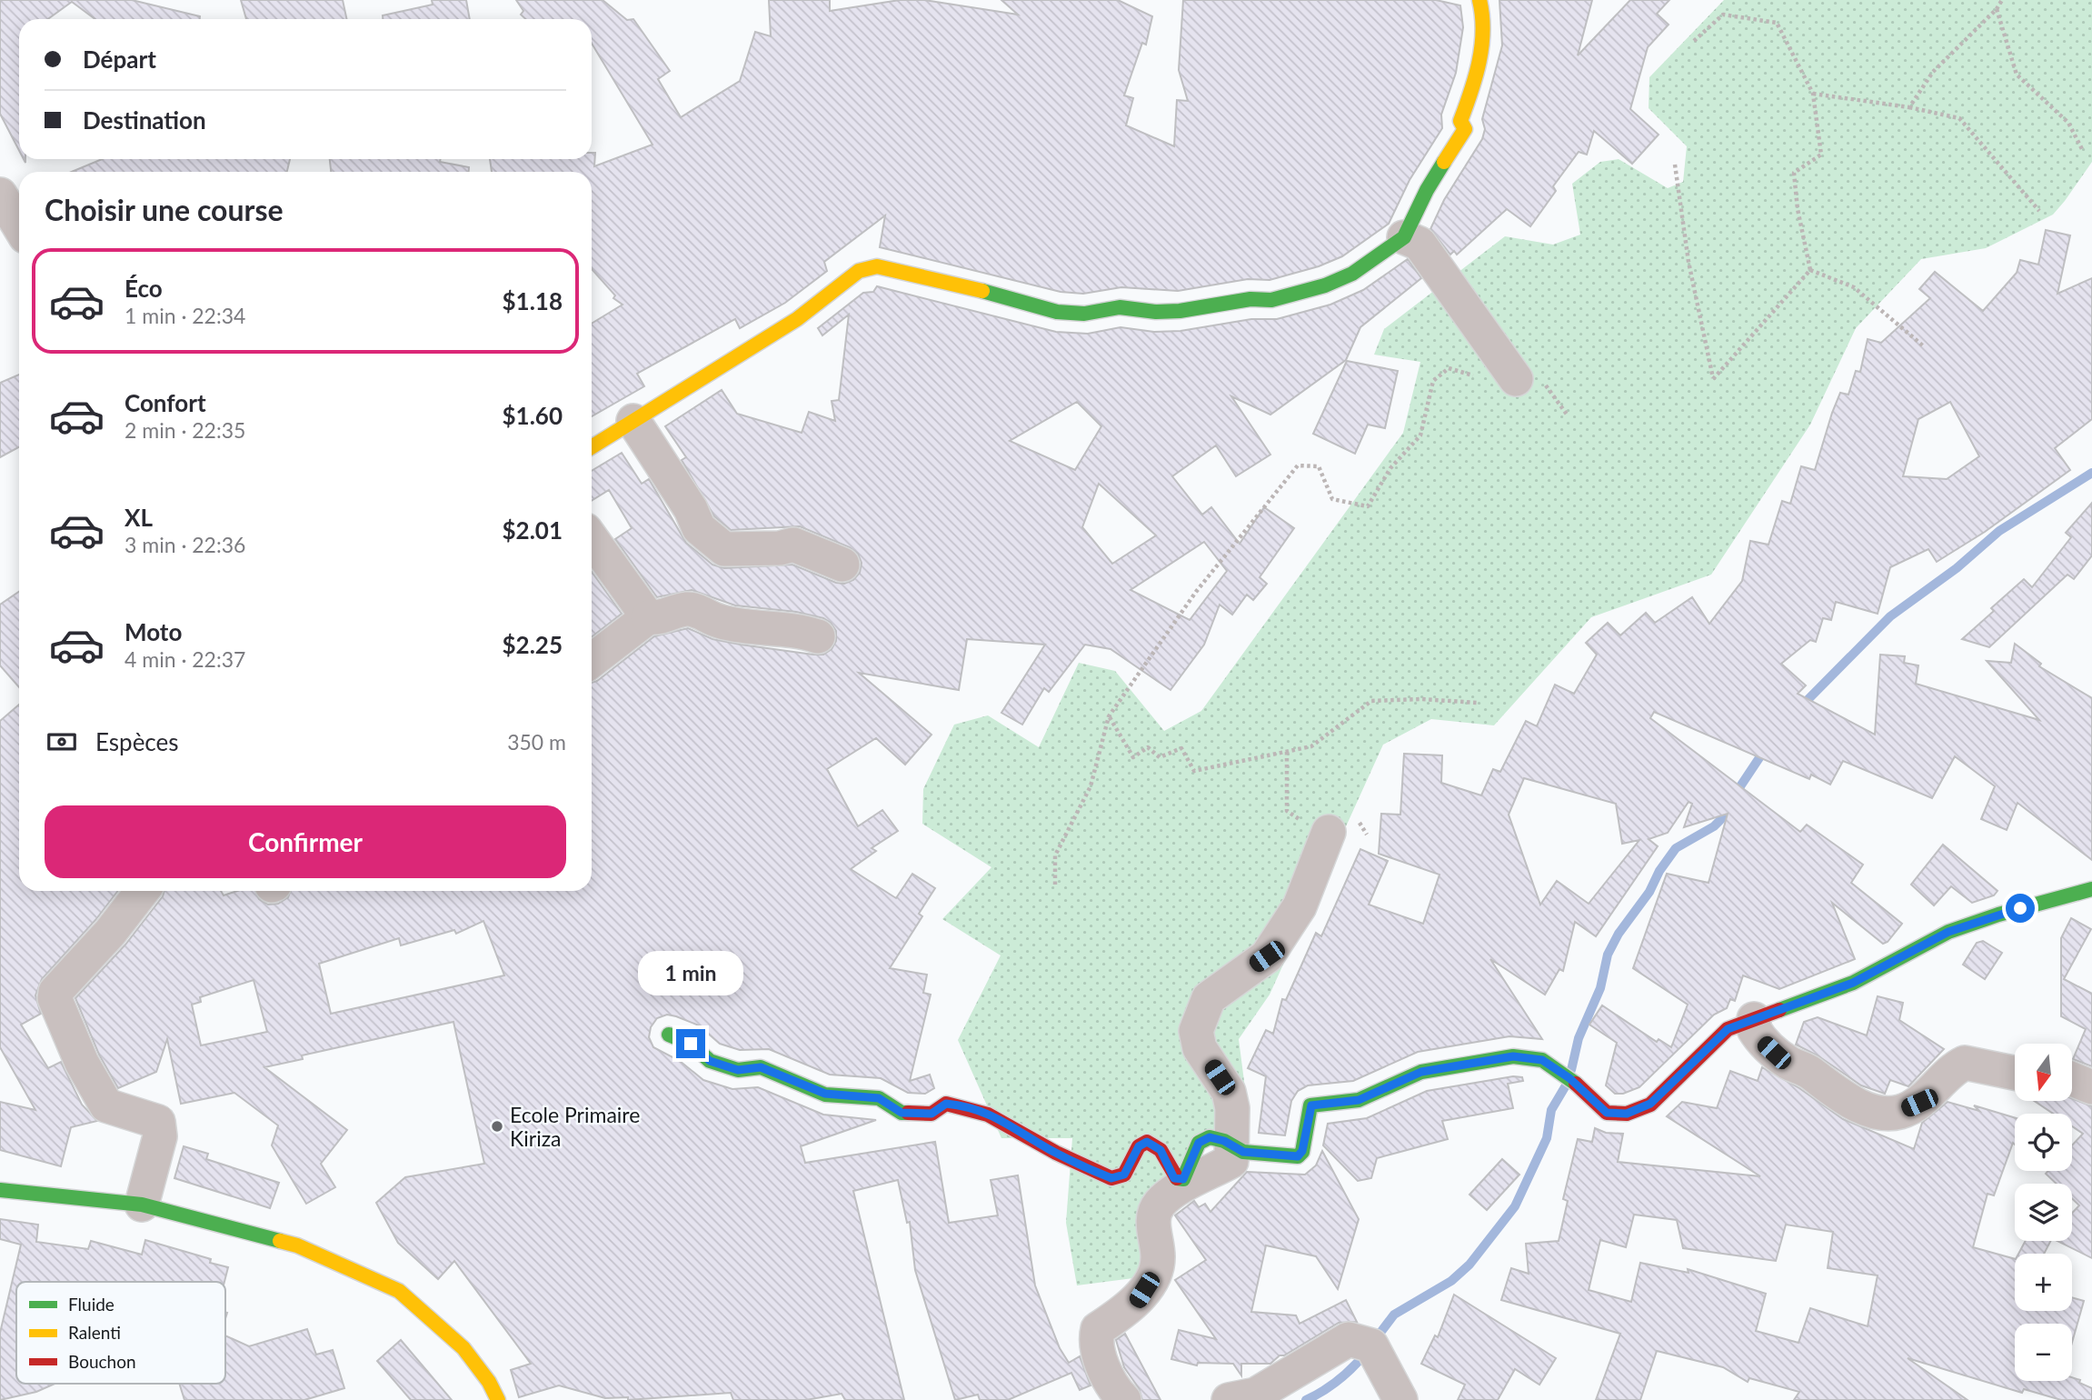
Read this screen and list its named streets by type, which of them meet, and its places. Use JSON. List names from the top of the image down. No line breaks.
{"places":["Ecole Primaire Kiriza"],"legend":["Fluide","Ralenti","Bouchon"],"north":"bottom","page":{"banner":["Départ","Destination"],"heading":"Choisir une course","list":[{"name":"Éco","note":"1 min · 22:34","value":"$1.18"},{"name":"Confort","note":"2 min · 22:35","value":"$1.60"},{"name":"XL","note":"3 min · 22:36","value":"$2.01"},{"name":"Moto","note":"4 min · 22:37","value":"$2.25"}],"pay":["Espèces","350 m"],"buttons":"Confirmer","bubble":"1 min","map_buttons":["+","−"]}}
